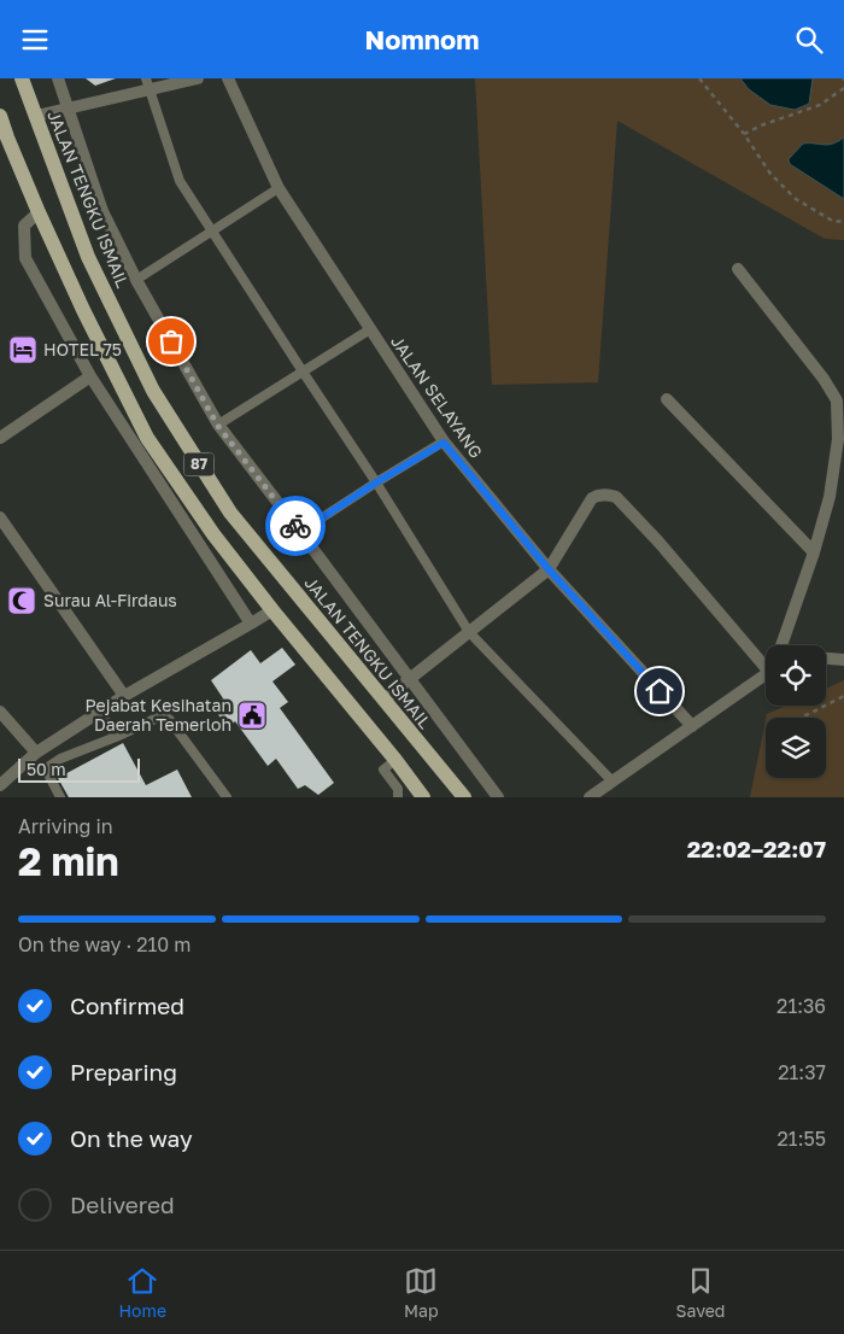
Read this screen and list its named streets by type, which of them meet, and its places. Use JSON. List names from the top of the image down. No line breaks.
{"streets":{"main road":["JALAN TENGKU ISMAIL","87"],"street":["JALAN SELAYANG"]},"places":{"hotel":["HOTEL 75"],"mosque":["Surau Al-Firdaus"],"public building":["Pejabat Kesihatan Daerah Temerloh"]},"scale_bar":"50 m","page":{"header":"Nomnom","scale":"50 m","heading":["2 min","Arriving in","22:02–22:07"],"bar":"On the way · 210 m","list":[["Confirmed","21:36"],["Preparing","21:37"],["On the way","21:55"],"Delivered"],"tabs":["Home","Map","Saved"]}}
